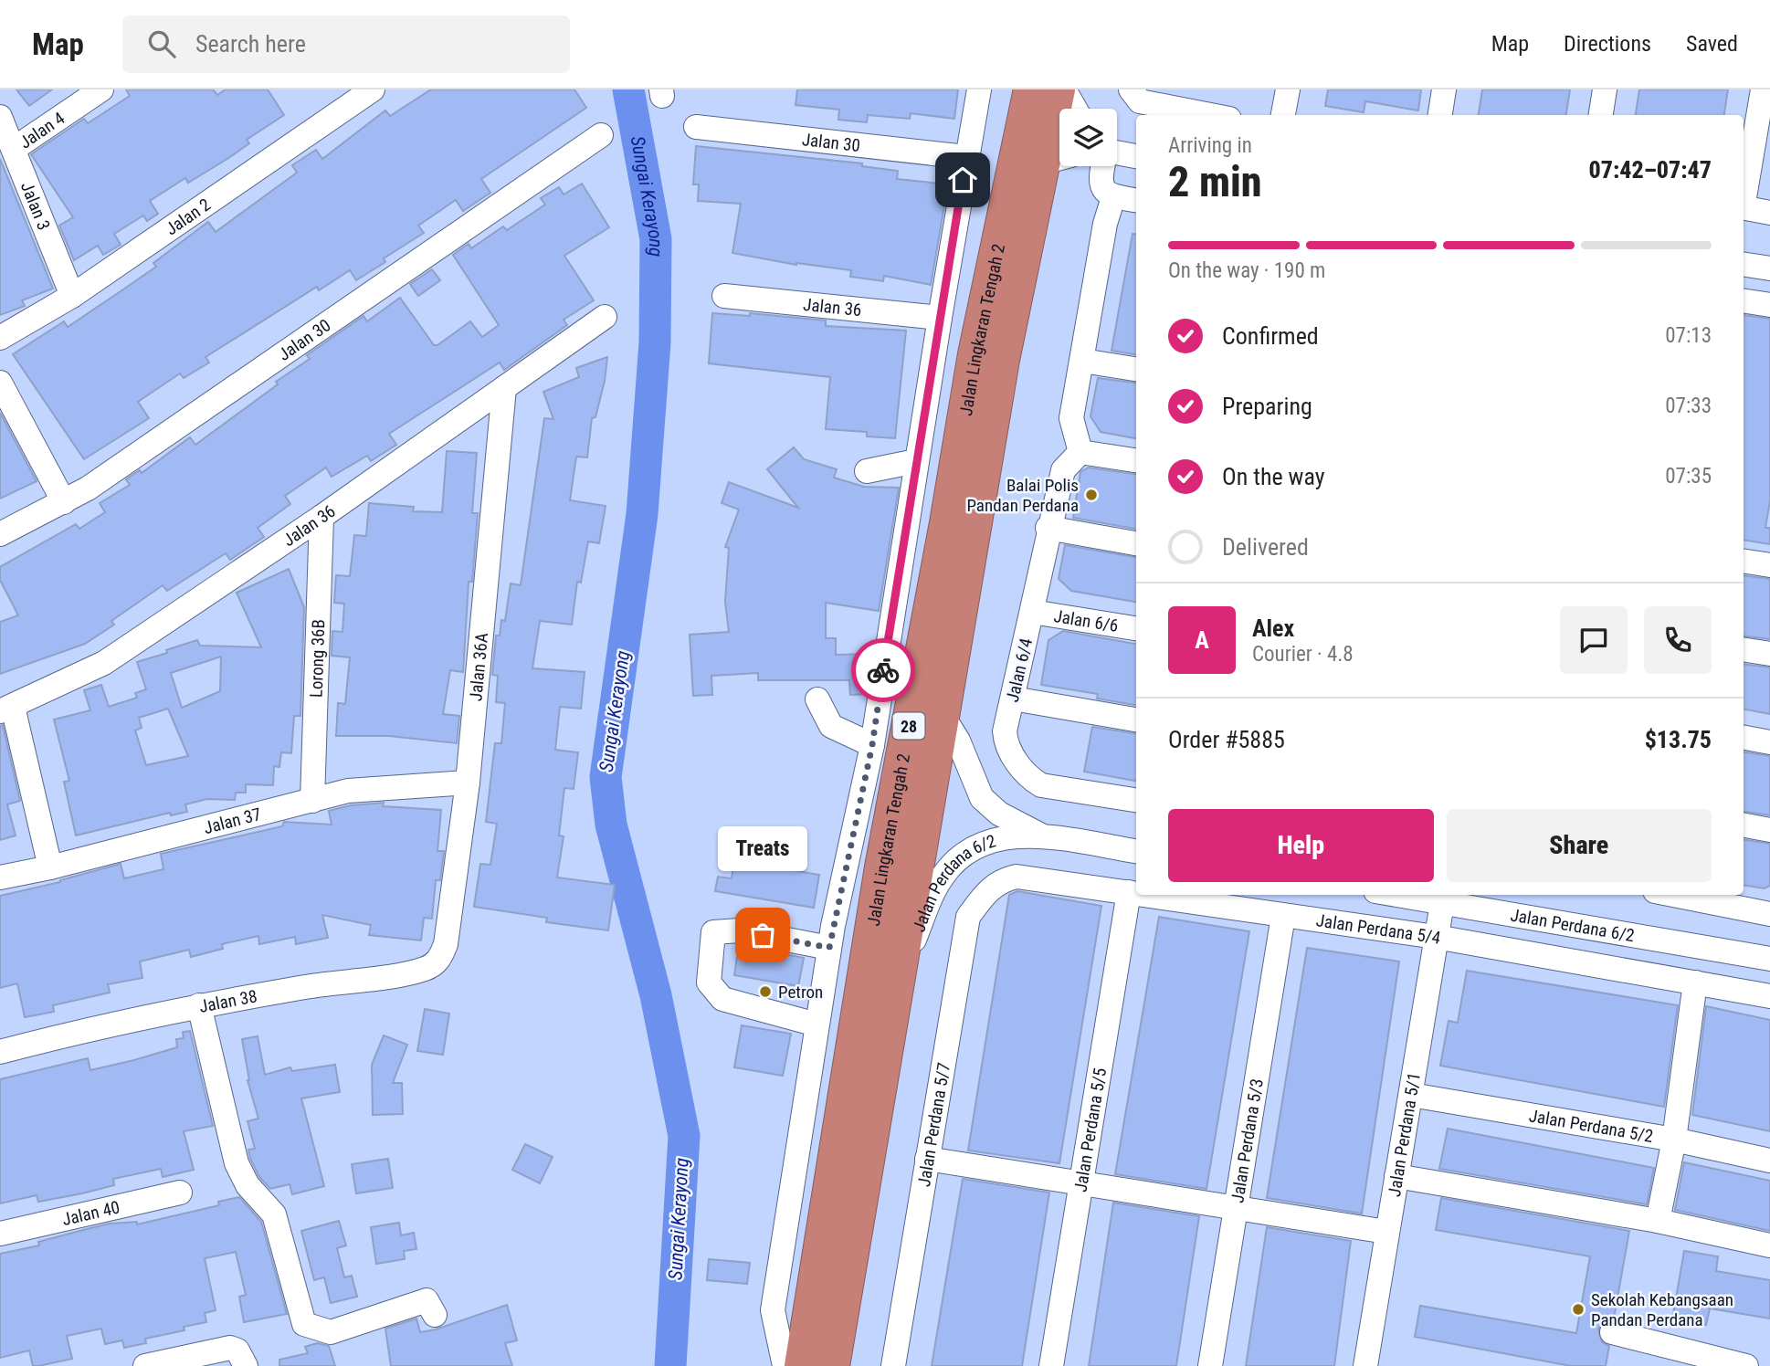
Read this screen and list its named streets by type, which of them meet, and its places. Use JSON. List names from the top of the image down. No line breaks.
{"streets":{"highway":["Jalan Lingkaran Tengah 2","28"],"street":["Jalan 4","Jalan 30","Jalan 3","Jalan 2","Jalan 36","Jalan 6/6","Lorong 36B","Jalan 36A","Jalan 6/4","Jalan 37","Jalan Perdana 6/2","Jalan Perdana 5/4","Jalan 38","Jalan Perdana 5/7","Jalan Perdana 5/2","Jalan Perdana 5/5","Jalan Perdana 5/1","Jalan Perdana 5/3","Jalan 40"]},"crossings":[["Jalan 4","Jalan 3"],["Jalan 3","Jalan 2"],["Jalan 36","Lorong 36B"],["Jalan 36","Jalan 36A"],["Jalan Lingkaran Tengah 2","Jalan Perdana 6/2"],["Jalan 6/6","Jalan 6/4"],["Lorong 36B","Jalan 37"],["Jalan 36A","Jalan 37"],["Jalan 36A","Jalan 38"],["Jalan Perdana 6/2","Jalan Perdana 5/1"],["Jalan Perdana 5/4","Jalan Perdana 5/7"],["Jalan Perdana 5/4","Jalan Perdana 5/5"],["Jalan Perdana 5/4","Jalan Perdana 5/1"],["Jalan Perdana 5/4","Jalan Perdana 5/3"],["Jalan Perdana 5/2","Jalan Perdana 5/1"]],"water":["Sungai Kerayong"],"places":["Balai Polis Pandan Perdana","Treats","Petron","Sekolah Kebangsaan Pandan Perdana"],"page":{"header":"Map","search":"Search here","nav":["Map","Directions","Saved"],"heading":["2 min","Arriving in","07:42–07:47"],"panel":["Alex","Courier · 4.8","Order #5885","$13.75"],"bar":"On the way · 190 m","list":[["Confirmed","07:13"],["Preparing","07:33"],["On the way","07:35"],"Delivered"],"round":"A","buttons":["Help","Share"],"bubble":"Treats"}}
